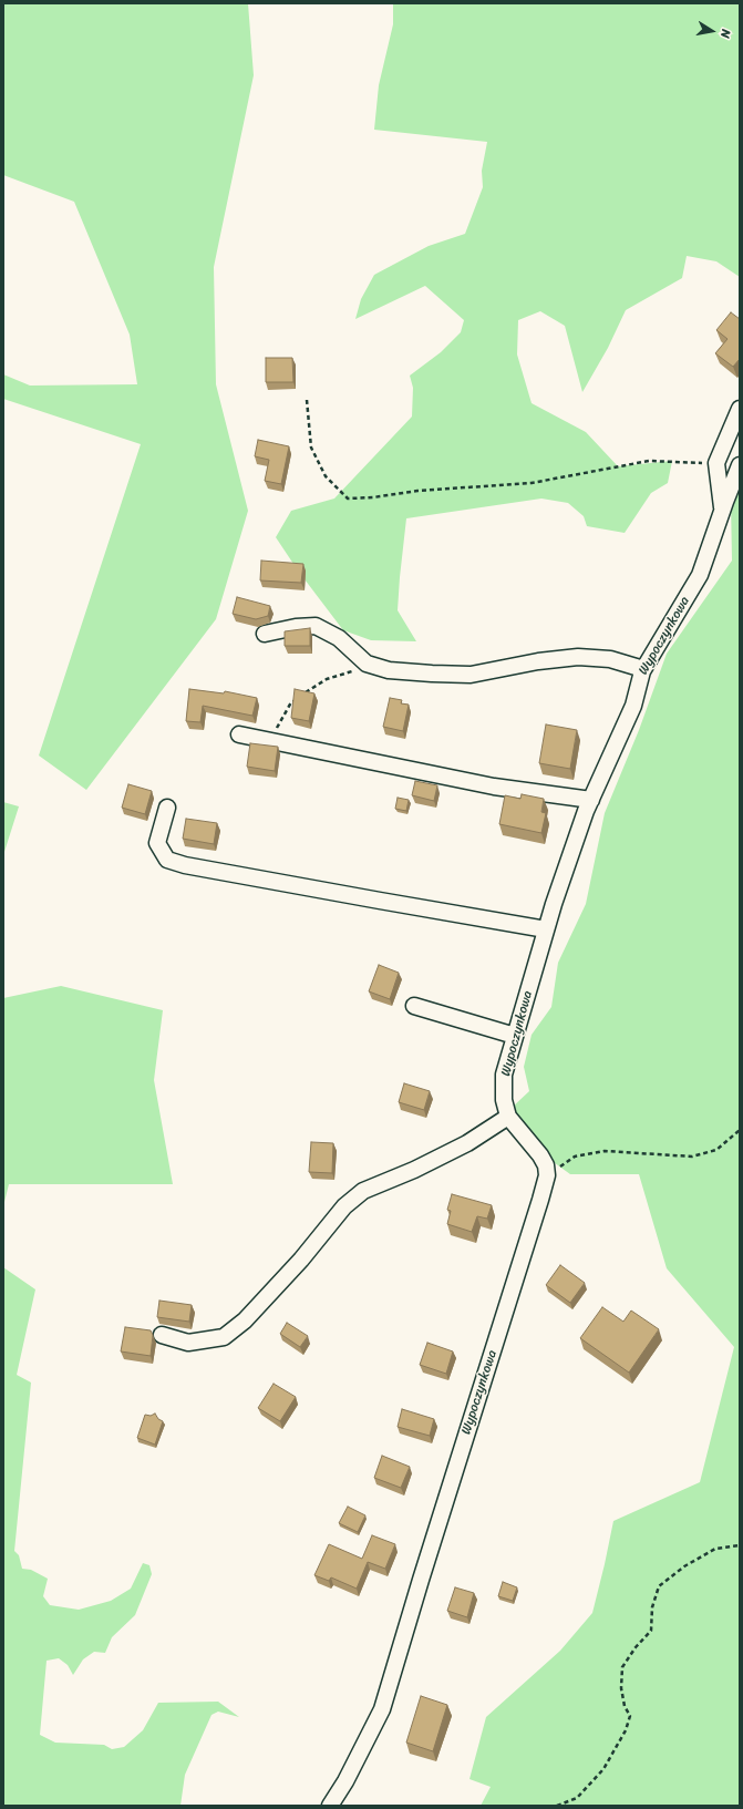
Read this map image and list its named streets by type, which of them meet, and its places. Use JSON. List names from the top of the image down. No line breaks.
{"streets":{"street":["Wypoczynkowa"]},"north":"right"}
